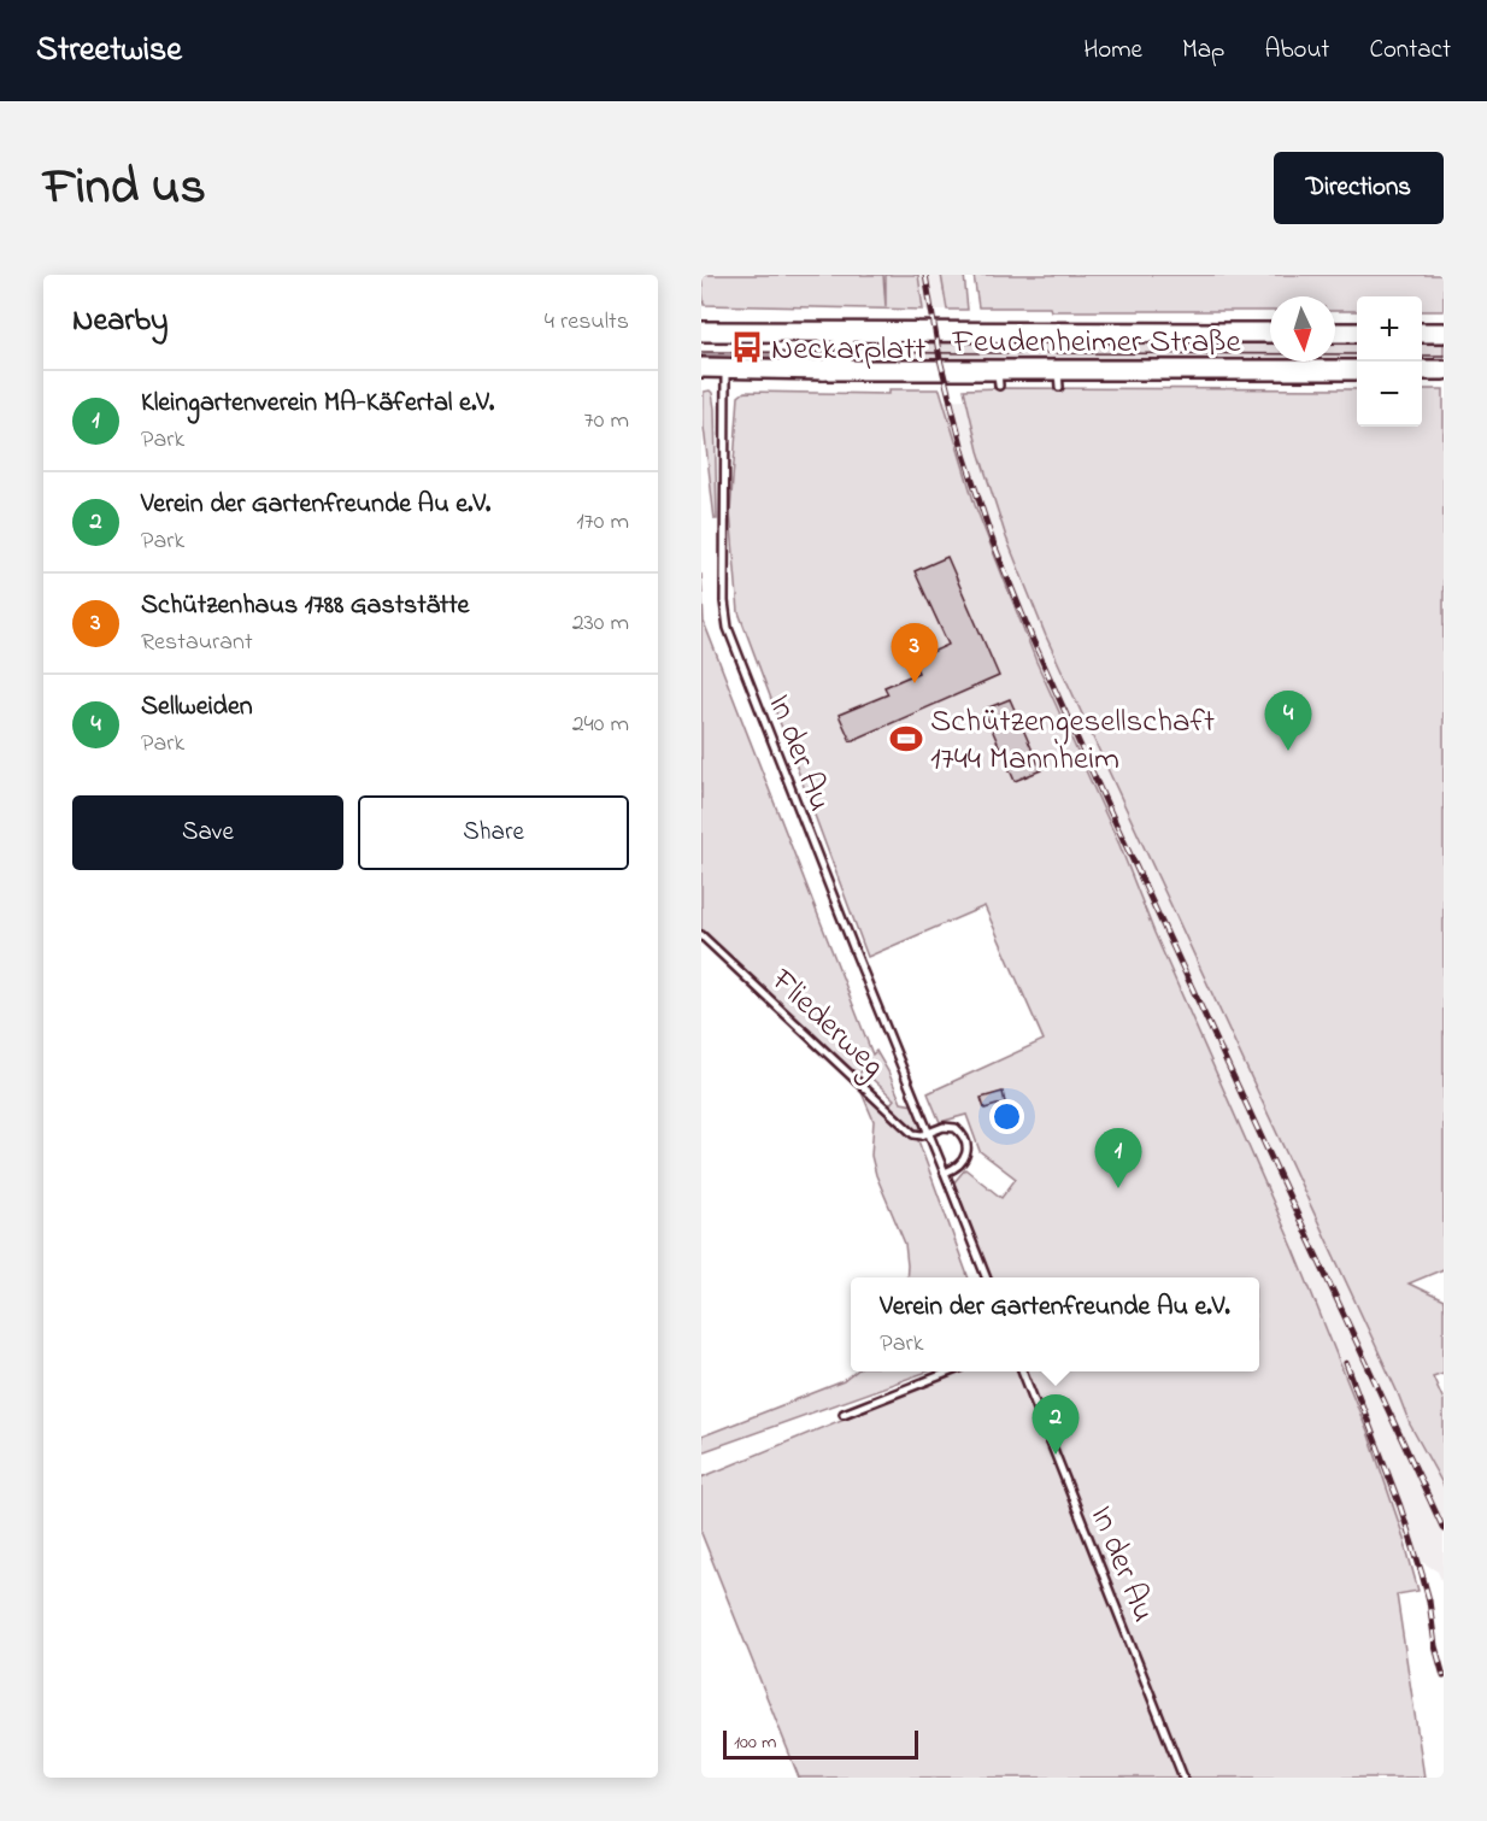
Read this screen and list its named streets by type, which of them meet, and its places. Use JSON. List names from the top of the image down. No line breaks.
{"streets":{"main road":["Feudenheimer Straße"],"lane":["In der Au","Fliederweg"]},"crossings":[["Feudenheimer Straße","In der Au"],["In der Au","Fliederweg"]],"places":{"bus stop":["Neckarplatt"],"sports":["Schützengesellschaft 1744 Mannheim"]},"scale_bar":"100 m","north":"bottom","page":{"header":"Streetwise","nav":["Home","Map","About","Contact"],"title":"Find us","buttons":["Directions",["Save","Share"]],"heading":["Nearby","4 results"],"map_buttons":["+","−"],"list":[{"mark":"1","name":"Kleingartenverein MA-Käfertal e.V.","note":"Park","value":"70 m"},{"mark":"2","name":"Verein der Gartenfreunde Au e.V.","note":"Park","value":"170 m"},{"mark":"3","name":"Schützenhaus 1788 Gaststätte","note":"Restaurant","value":"230 m"},{"mark":"4","name":"Sellweiden","note":"Park","value":"240 m"}],"pins":["3","4","1","2"],"popup":["Verein der Gartenfreunde Au e.V.","Park"],"scale":"100 m"}}
